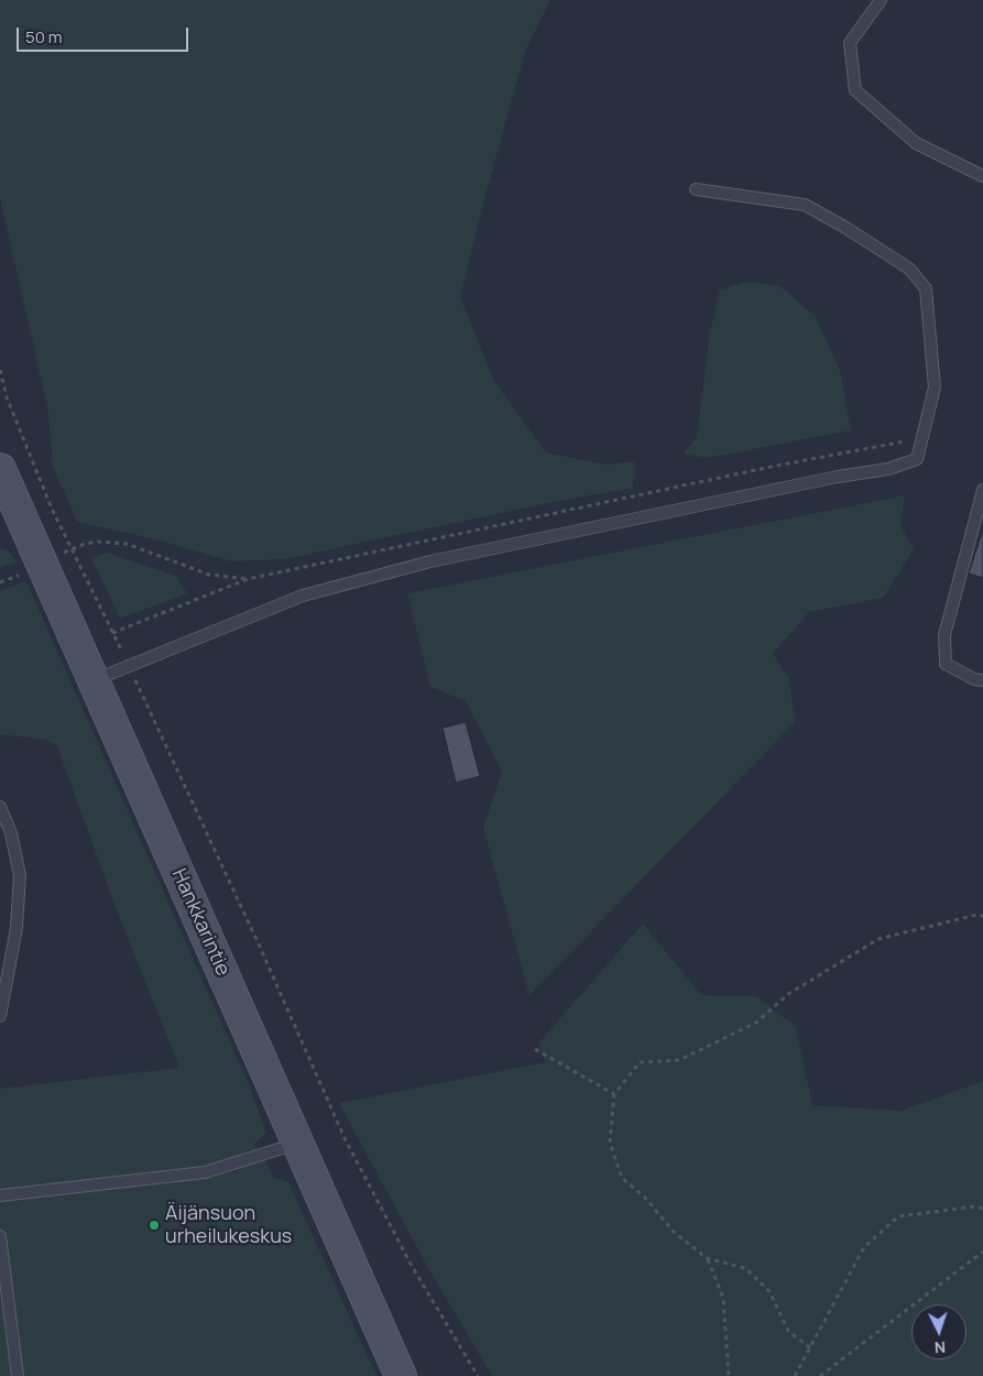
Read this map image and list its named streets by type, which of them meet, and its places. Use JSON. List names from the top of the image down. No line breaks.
{"streets":{"main road":["Hankkarintie"]},"places":["Äijänsuon urheilukeskus"],"scale_bar":"50 m","north":"bottom"}
